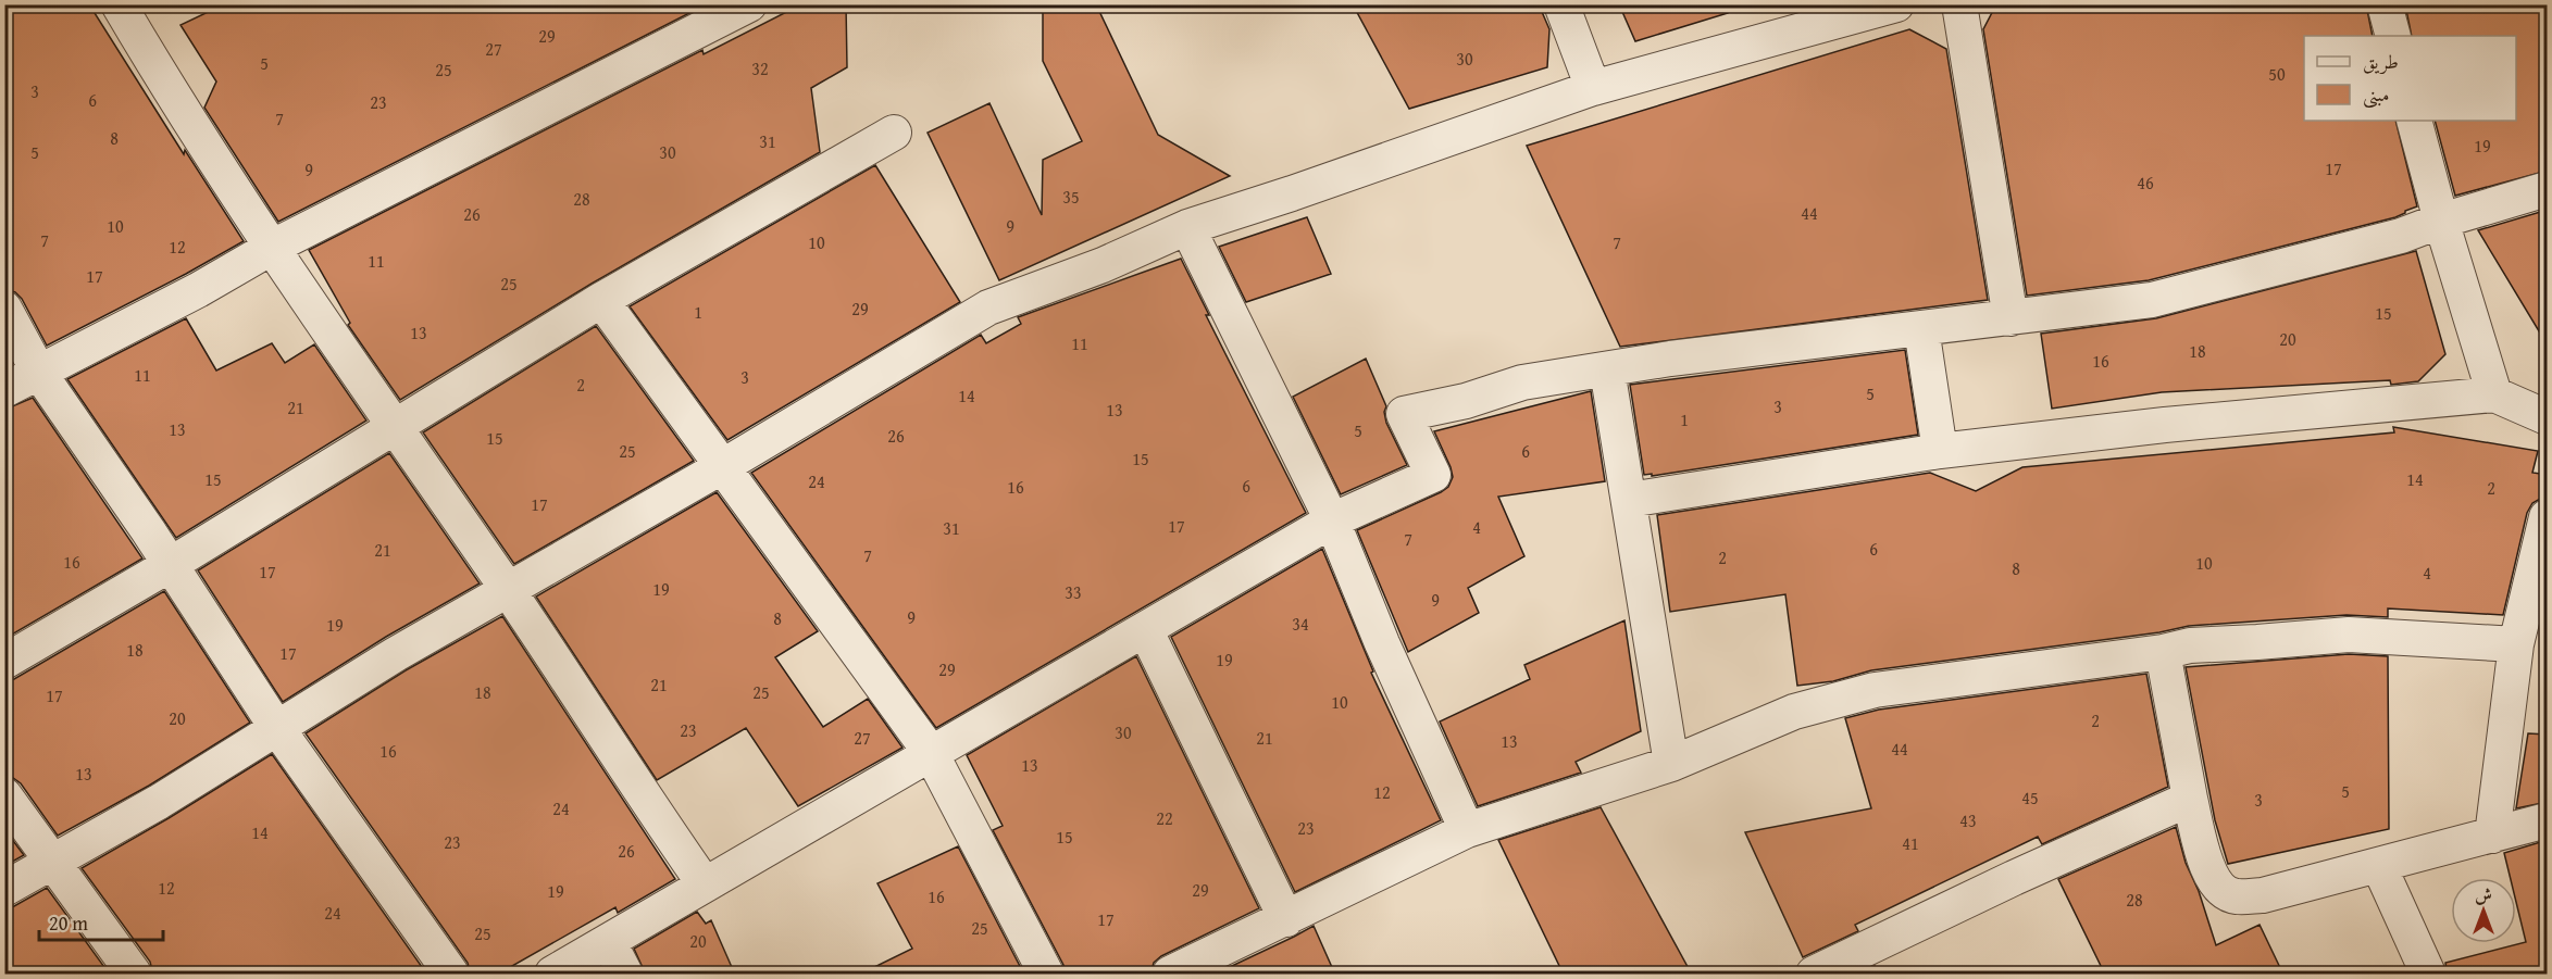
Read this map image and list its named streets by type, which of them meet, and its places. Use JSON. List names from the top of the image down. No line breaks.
{"house_numbers":["29","27","30","5","32","25","50","3","6","23","7","8","31","19","5","30","17","9","46","35","28","44","26","10","9","7","10","7","12","11","17","25","29","1","15","13","20","11","18","16","11","3","2","5","14","3","21","13","1","13","5","26","15","25","6","15","15","14","24","6","16","2","17","17","4","31","7","6","21","7","2","16","10","8","17","4","19","33","9","9","8","34","19","18","17","19","29","21","18","25","17","10","20","2","23","30","27","21","13","44","16","13","13","5","12","45","3","24","22","43","23","14","15","23","41","26","12","29","19","16","28","24","17","25","25","20"],"legend":["طريق","مبنى"],"scale_bar":"20 m","north":"top"}
